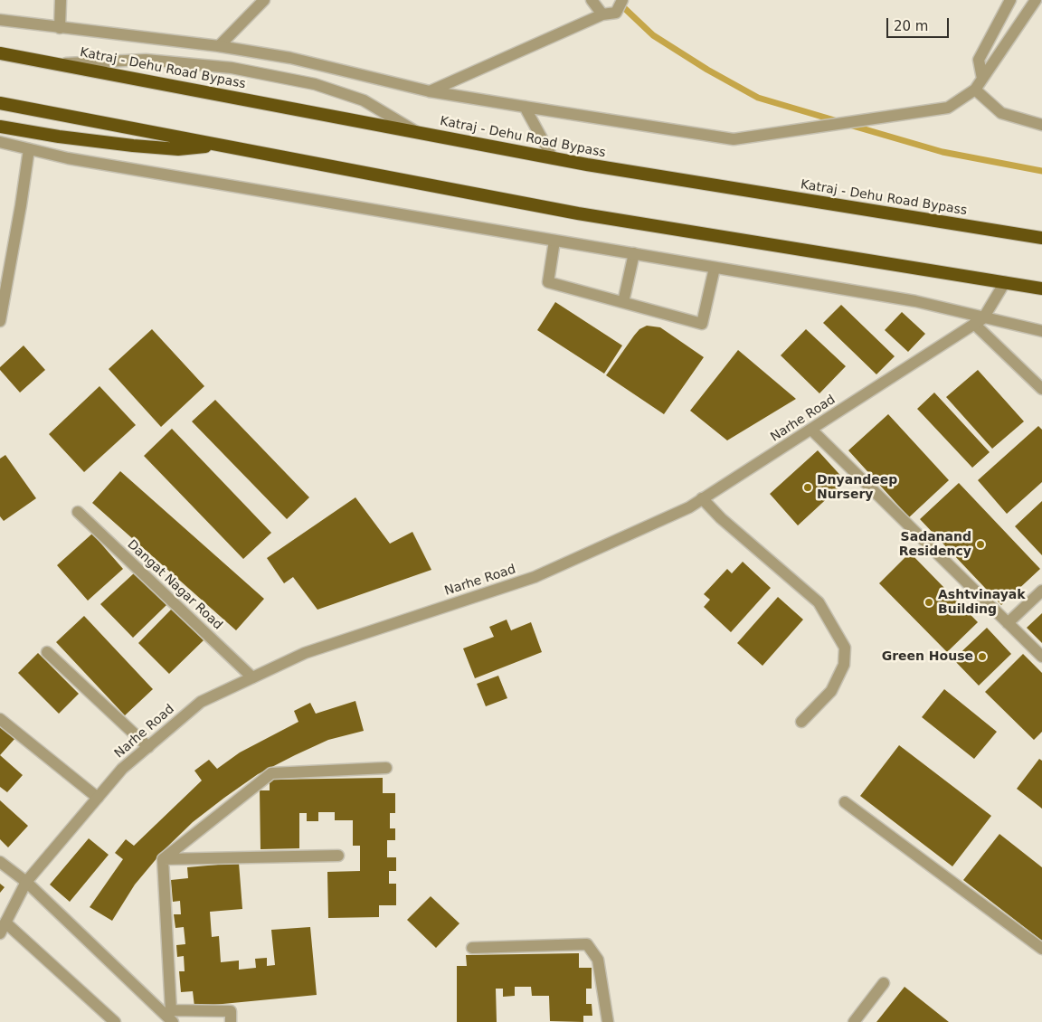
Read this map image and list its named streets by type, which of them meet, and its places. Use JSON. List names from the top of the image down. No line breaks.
{"streets":{"highway":["Katraj - Dehu Road Bypass"],"street":["Narhe Road","Dangat Nagar Road"]},"crossings":[["Narhe Road","Dangat Nagar Road"]],"places":["Dnyandeep Nursery","Sadanand Residency","Ashtvinayak Building","Green House"],"scale_bar":"20 m"}
